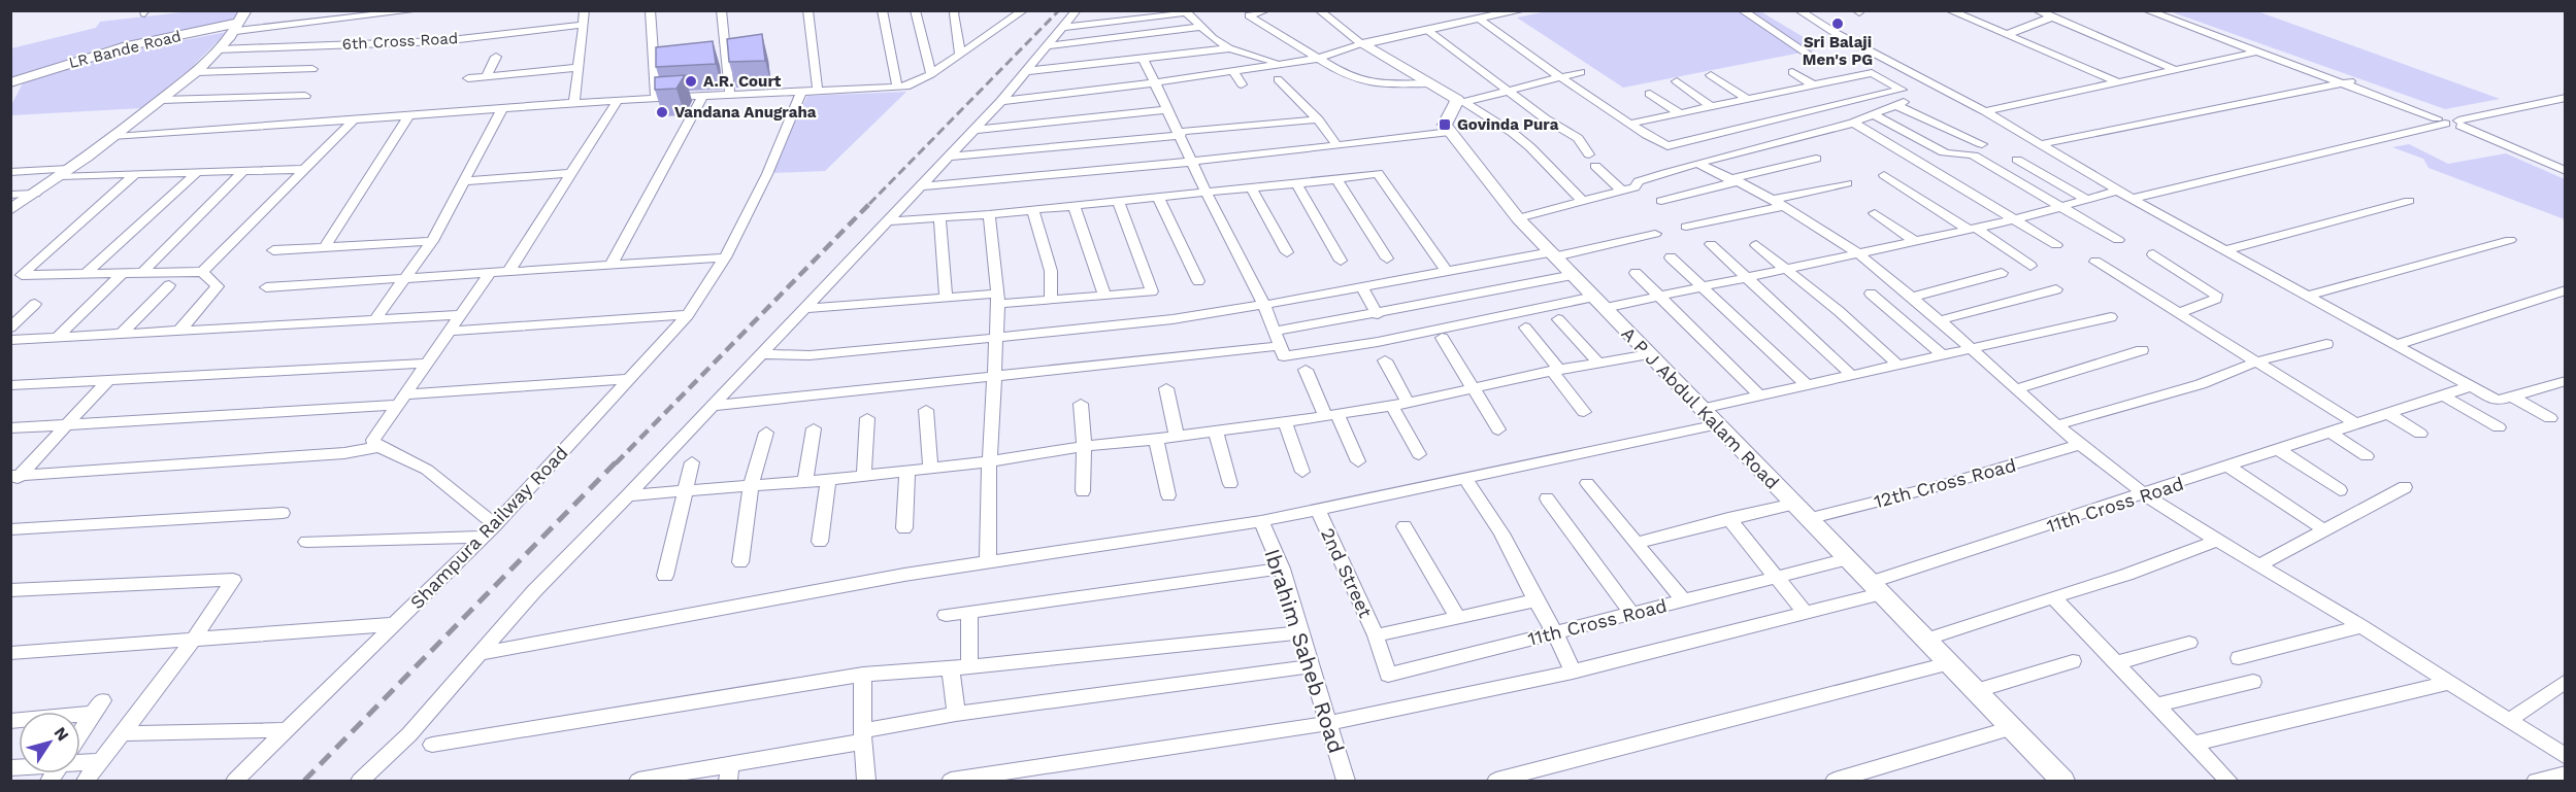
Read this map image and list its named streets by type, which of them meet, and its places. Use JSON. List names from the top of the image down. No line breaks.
{"streets":{"street":["6th Cross Road","LR Bande Road","A P J Abdul Kalam Road","12th Cross Road","11th Cross Road","Shampura Railway Road","2nd Street","Ibrahim Saheb Road"]},"crossings":[["A P J Abdul Kalam Road","12th Cross Road"],["A P J Abdul Kalam Road","11th Cross Road"],["11th Cross Road","2nd Street"],["11th Cross Road","Ibrahim Saheb Road"]],"places":{"other":["Sri Balaji Men's PG","A.R. Court","Vandana Anugraha"],"transit":["Govinda Pura"]},"north":"top right"}
